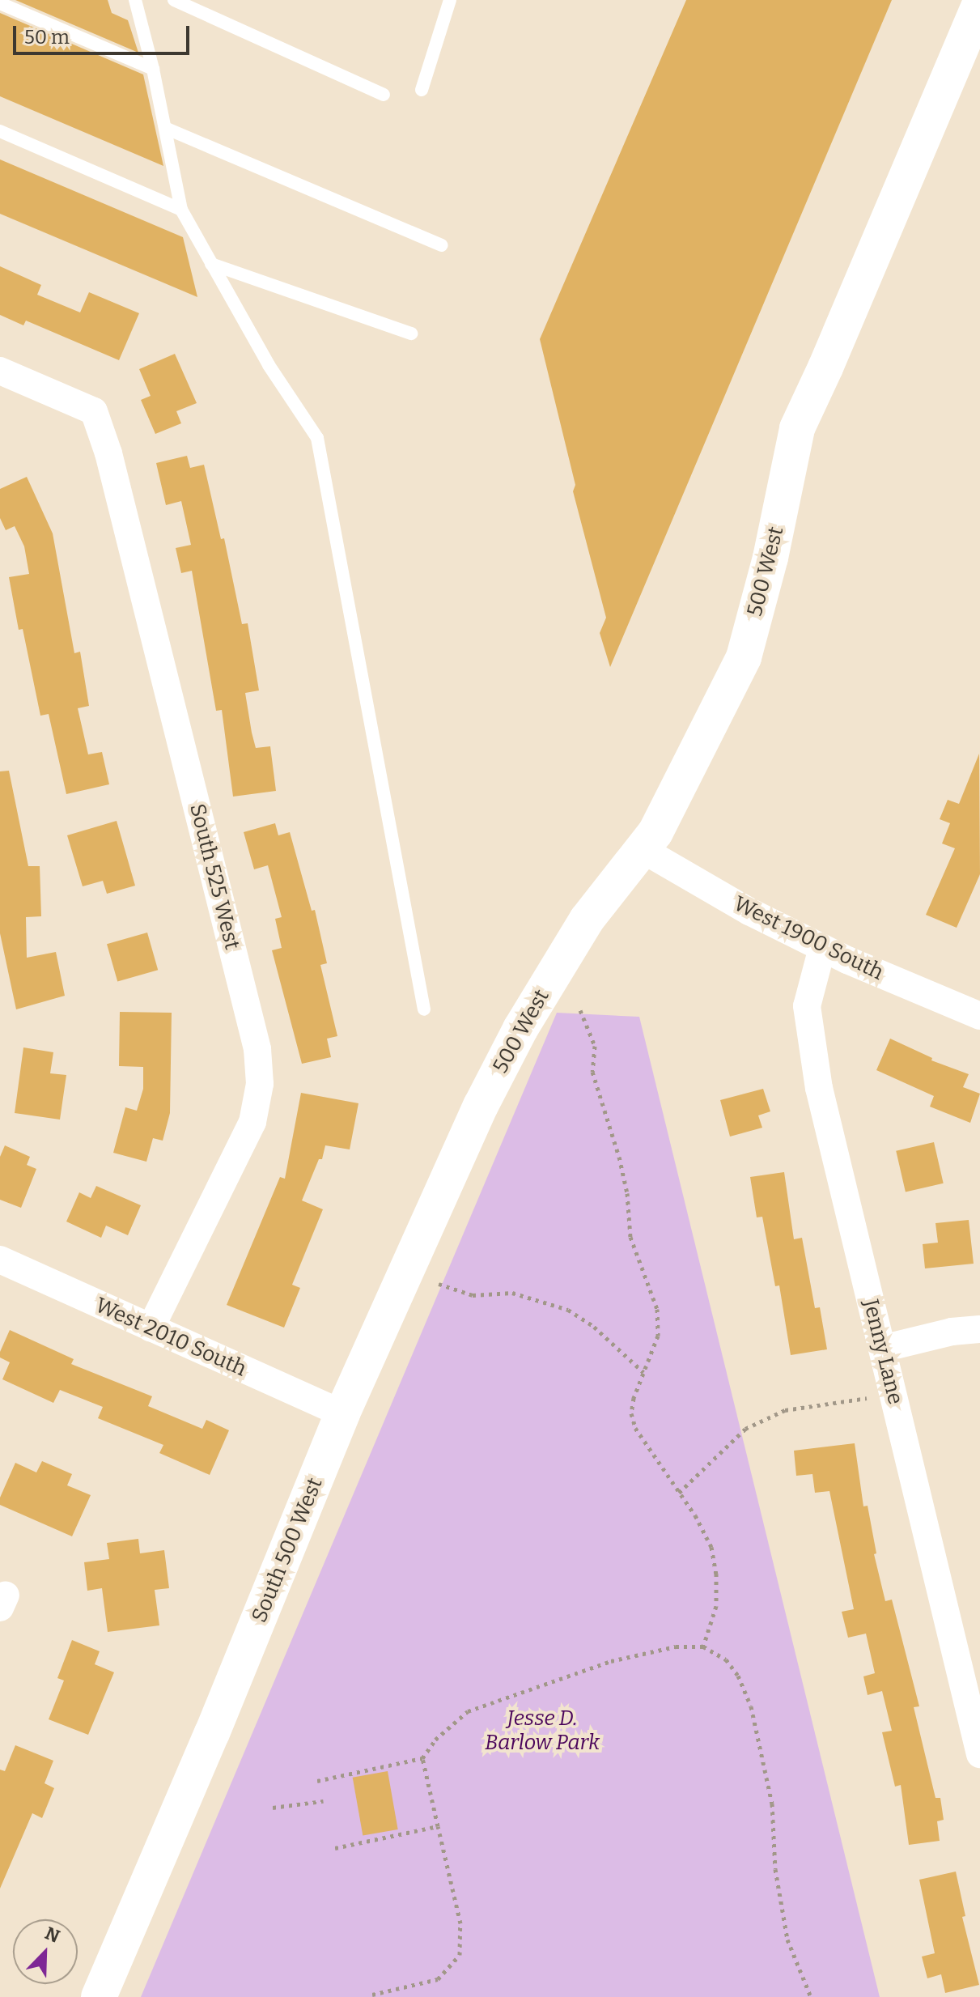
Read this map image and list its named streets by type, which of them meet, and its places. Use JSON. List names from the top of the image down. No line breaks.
{"streets":{"street":["500 West","South 525 West","West 1900 South","West 2010 South","Jenny Lane","South 500 West"]},"crossings":[["500 West","West 1900 South"],["500 West","South 500 West"],["South 525 West","West 2010 South"],["West 1900 South","Jenny Lane"],["West 2010 South","South 500 West"]],"parks":["Jesse D. Barlow Park"],"scale_bar":"50 m","north":"top right"}
